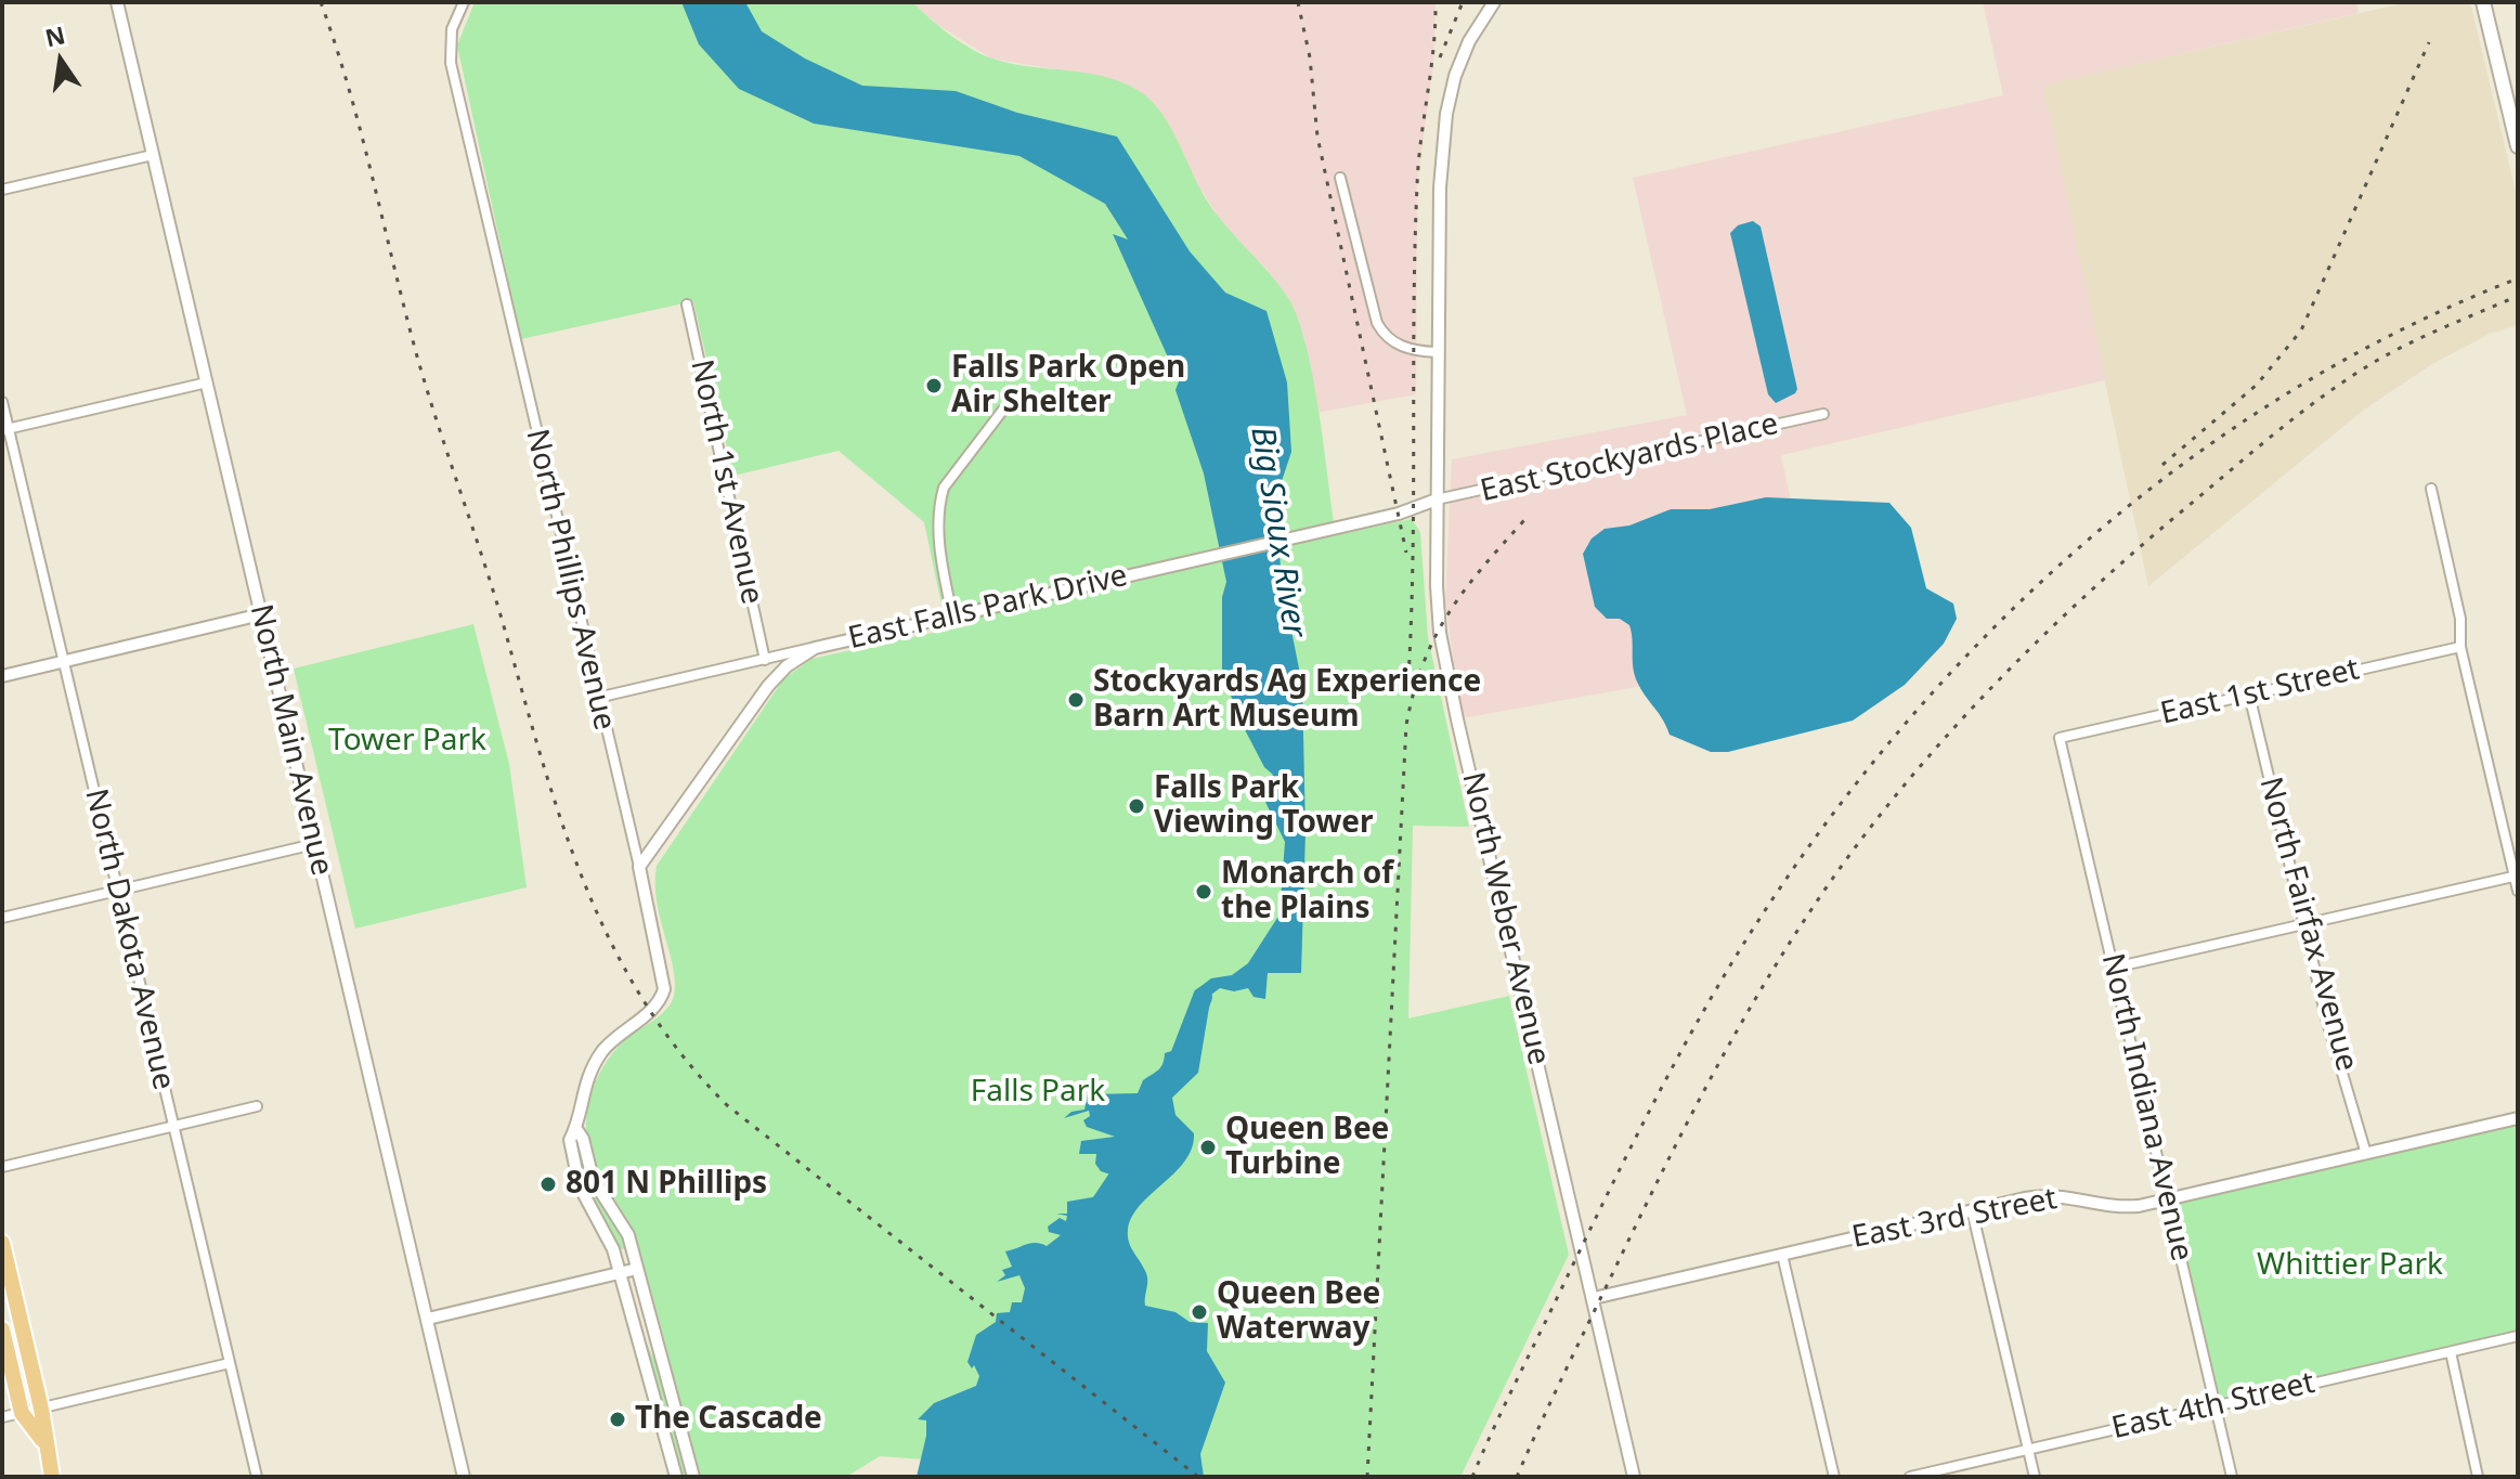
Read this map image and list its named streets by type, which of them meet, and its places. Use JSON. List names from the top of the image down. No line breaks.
{"streets":{"street":["East Stockyards Place","North 1st Avenue","North Phillips Avenue","East Falls Park Drive","East 1st Street","North Main Avenue","North Weber Avenue","North Fairfax Avenue","North Dakota Avenue","North Indiana Avenue","East 3rd Street","East 4th Street"]},"crossings":[["East Stockyards Place","East Falls Park Drive"],["East Stockyards Place","North Weber Avenue"],["North Phillips Avenue","East Falls Park Drive"],["East Falls Park Drive","North Weber Avenue"],["East 1st Street","North Fairfax Avenue"],["East 1st Street","North Indiana Avenue"],["North Weber Avenue","East 3rd Street"],["North Fairfax Avenue","East 3rd Street"],["North Indiana Avenue","East 3rd Street"],["North Indiana Avenue","East 4th Street"]],"water":["Big Sioux River"],"parks":["Tower Park","Falls Park","Whittier Park"],"places":["Falls Park Open Air Shelter","Stockyards Ag Experience Barn Art Museum","Falls Park Viewing Tower","Monarch of the Plains","Queen Bee Turbine","801 N Phillips","Queen Bee Waterway","The Cascade"],"north":"top"}
